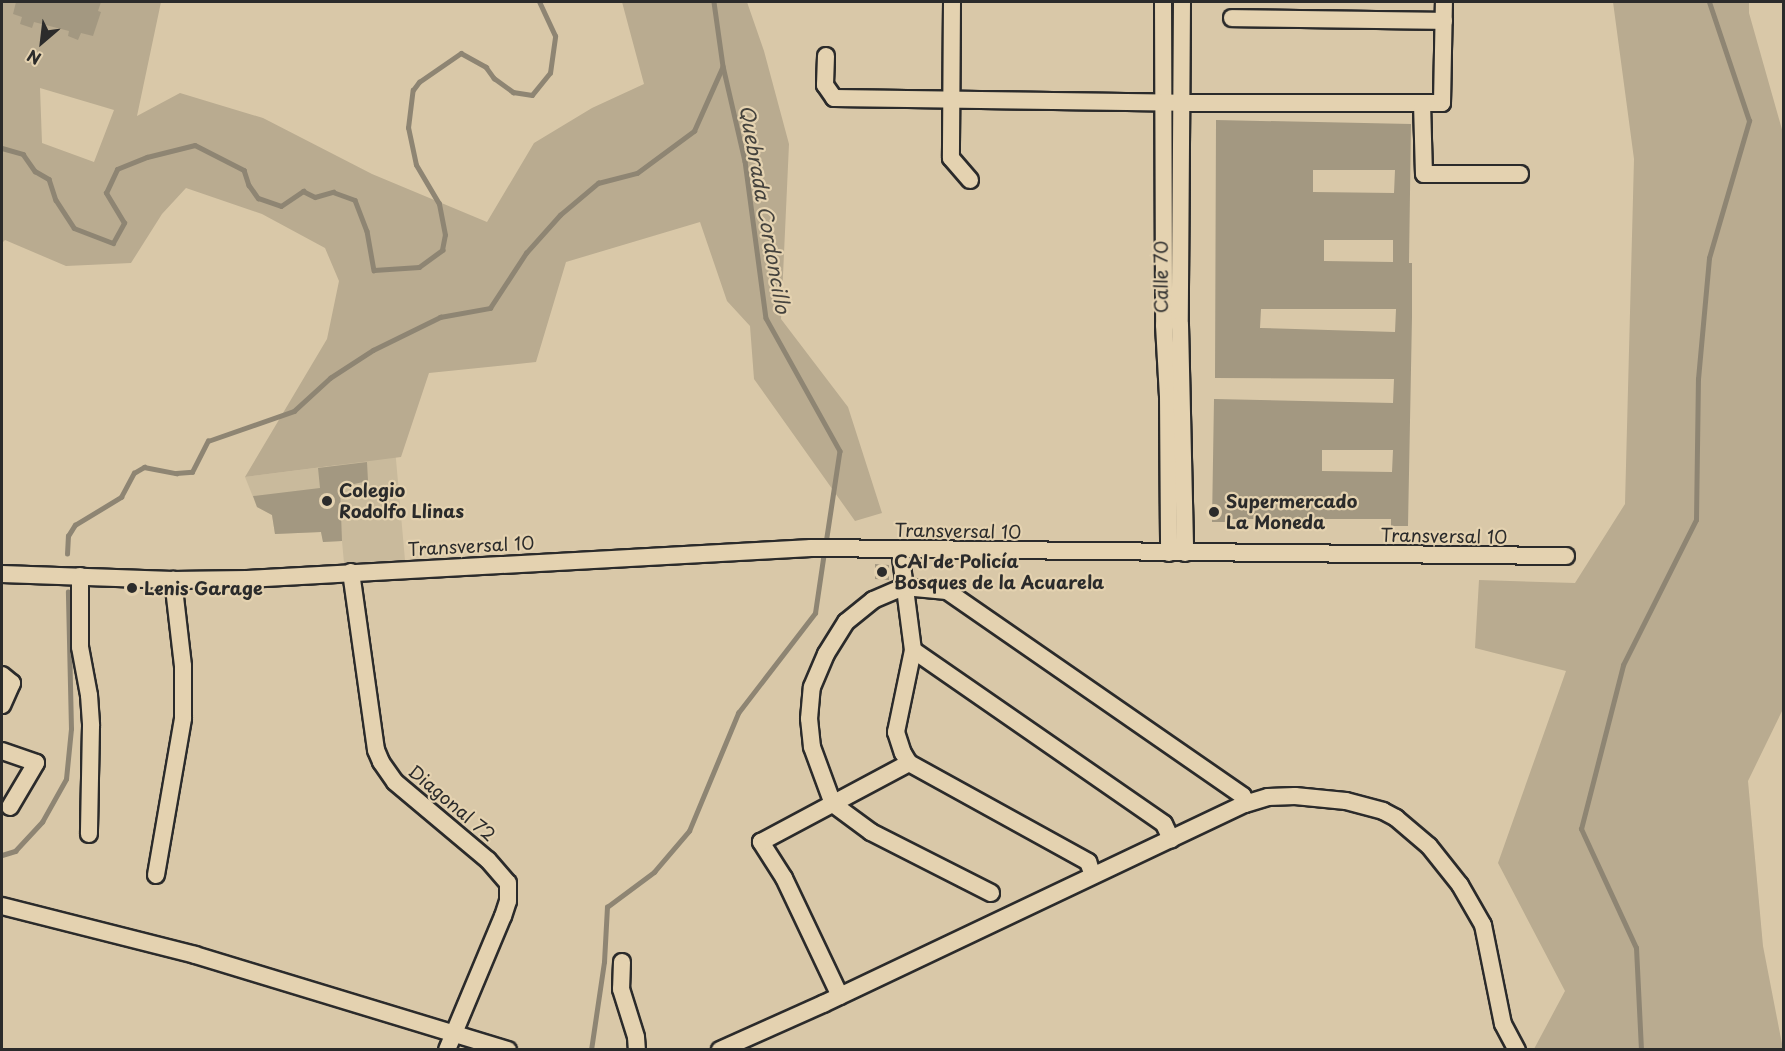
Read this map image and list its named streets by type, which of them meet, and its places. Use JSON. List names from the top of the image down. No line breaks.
{"streets":{"street":["Calle 70","Transversal 10","Diagonal 72"]},"crossings":[["Calle 70","Transversal 10"],["Transversal 10","Diagonal 72"]],"water":["Quebrada Cordoncillo"],"places":["Colegio Rodolfo Llinas","Supermercado La Moneda","CAI de Policía Bosques de la Acuarela","Lenis Garage"],"north":"bottom left"}
